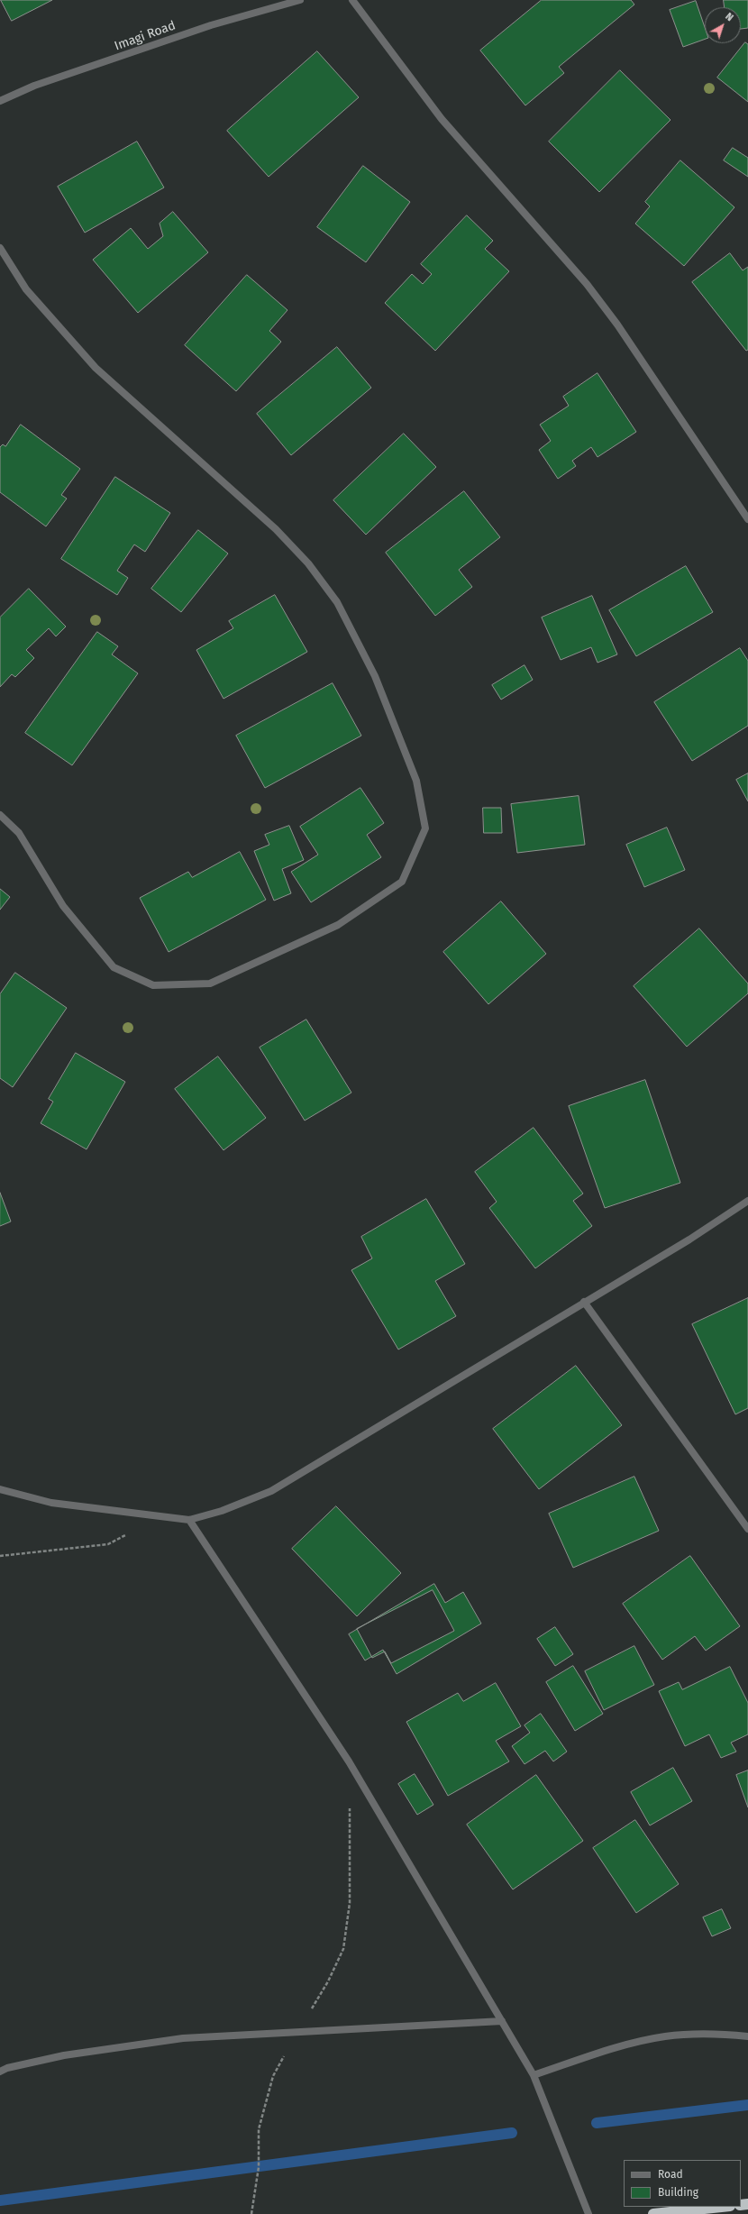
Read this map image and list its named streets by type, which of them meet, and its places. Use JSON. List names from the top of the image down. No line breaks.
{"streets":{"street":["Imagi Road"]},"legend":["Road","Building"],"north":"top right"}
